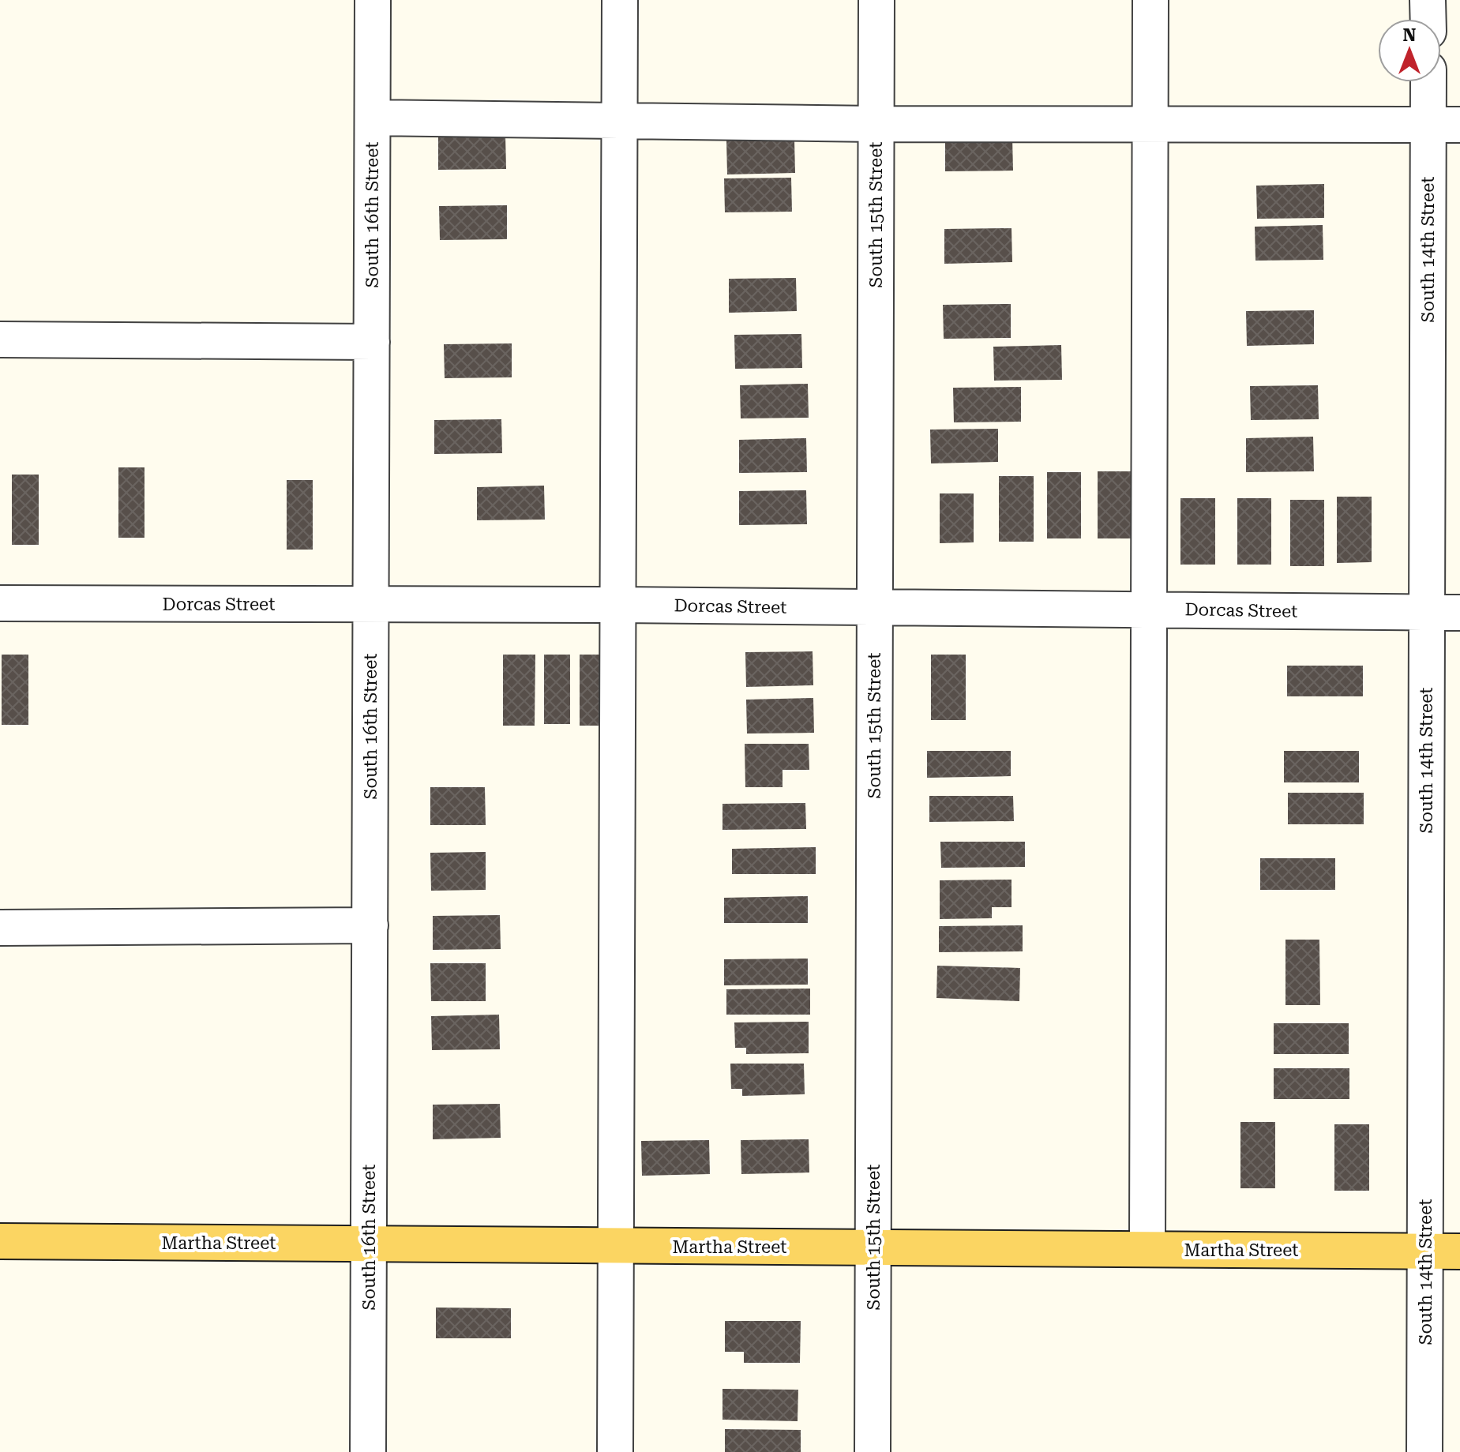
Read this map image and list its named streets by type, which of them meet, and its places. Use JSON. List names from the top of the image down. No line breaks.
{"streets":{"main road":["Martha Street"],"street":["South 16th Street","South 15th Street","South 14th Street","Dorcas Street"]},"crossings":[["South 16th Street","Dorcas Street"],["South 16th Street","Martha Street"],["South 15th Street","Dorcas Street"],["South 15th Street","Martha Street"],["South 14th Street","Dorcas Street"],["South 14th Street","Martha Street"]],"north":"top"}
